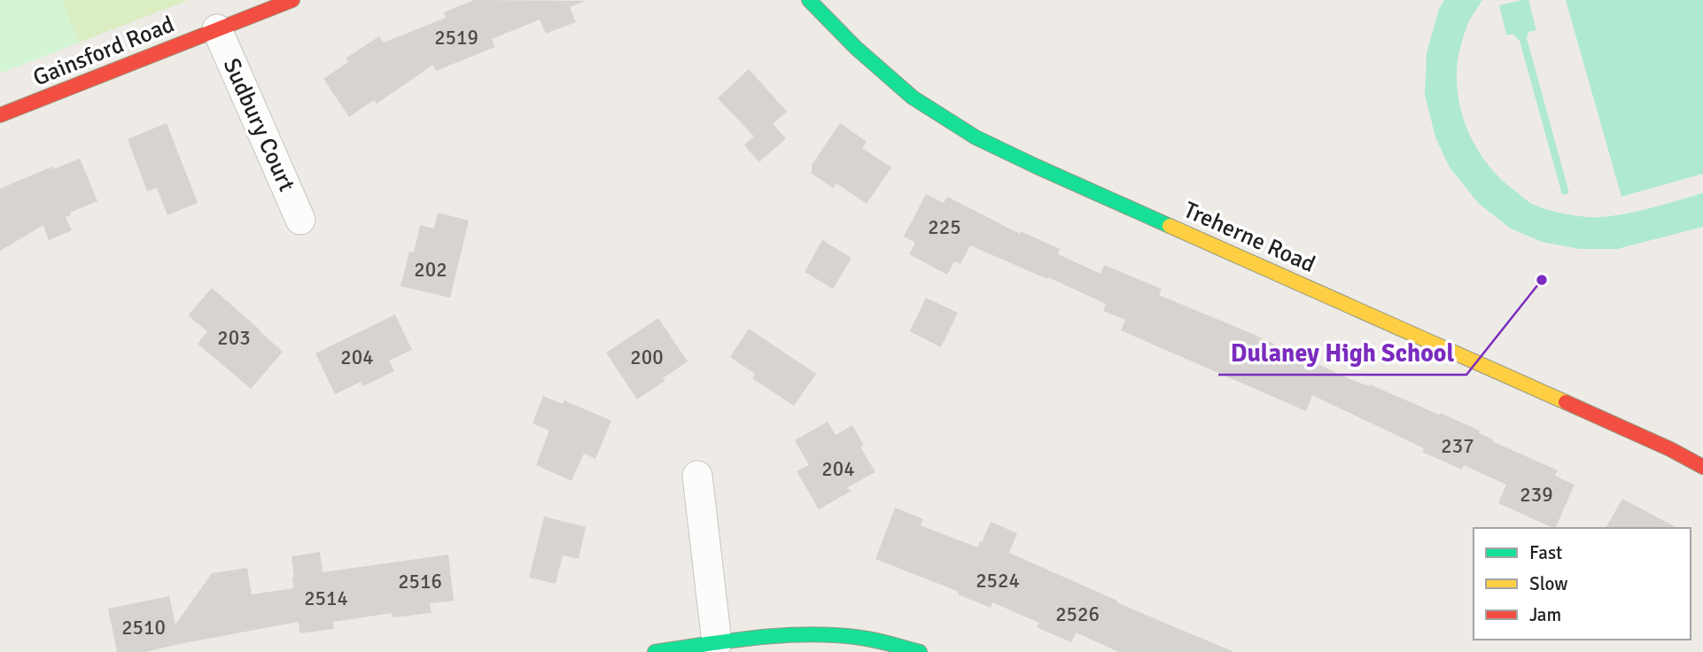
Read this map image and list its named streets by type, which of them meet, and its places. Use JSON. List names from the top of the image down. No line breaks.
{"streets":{"street":["Gainsford Road","Sudbury Court","Treherne Road"]},"crossings":[["Gainsford Road","Sudbury Court"]],"places":["Dulaney High School"],"house_numbers":["2519","225","202","203","204","200","237","204","239","2524","2516","2514","2526","2510"],"legend":["Fast","Slow","Jam"]}
